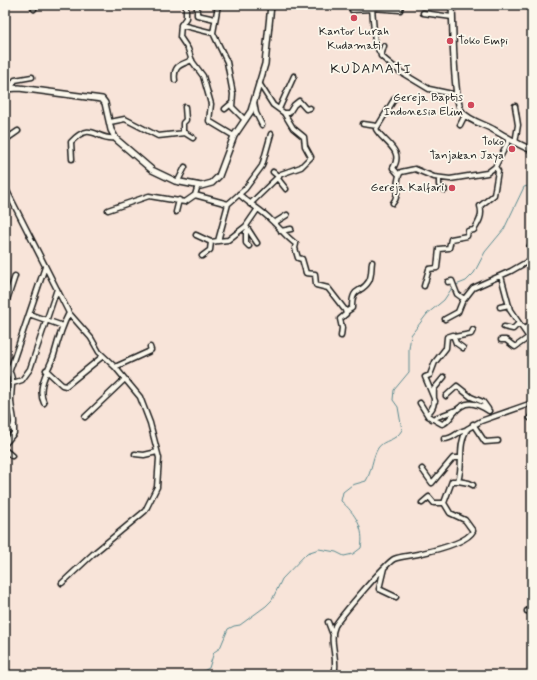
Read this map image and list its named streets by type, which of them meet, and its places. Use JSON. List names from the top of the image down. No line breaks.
{"districts":["KUDAMATI"],"places":["Kantor Lurah Kudamati","Toko Empi","Gereja Baptis Indonesia Elim","Toko Tanjakan Jaya","Gereja Kalfari"]}
